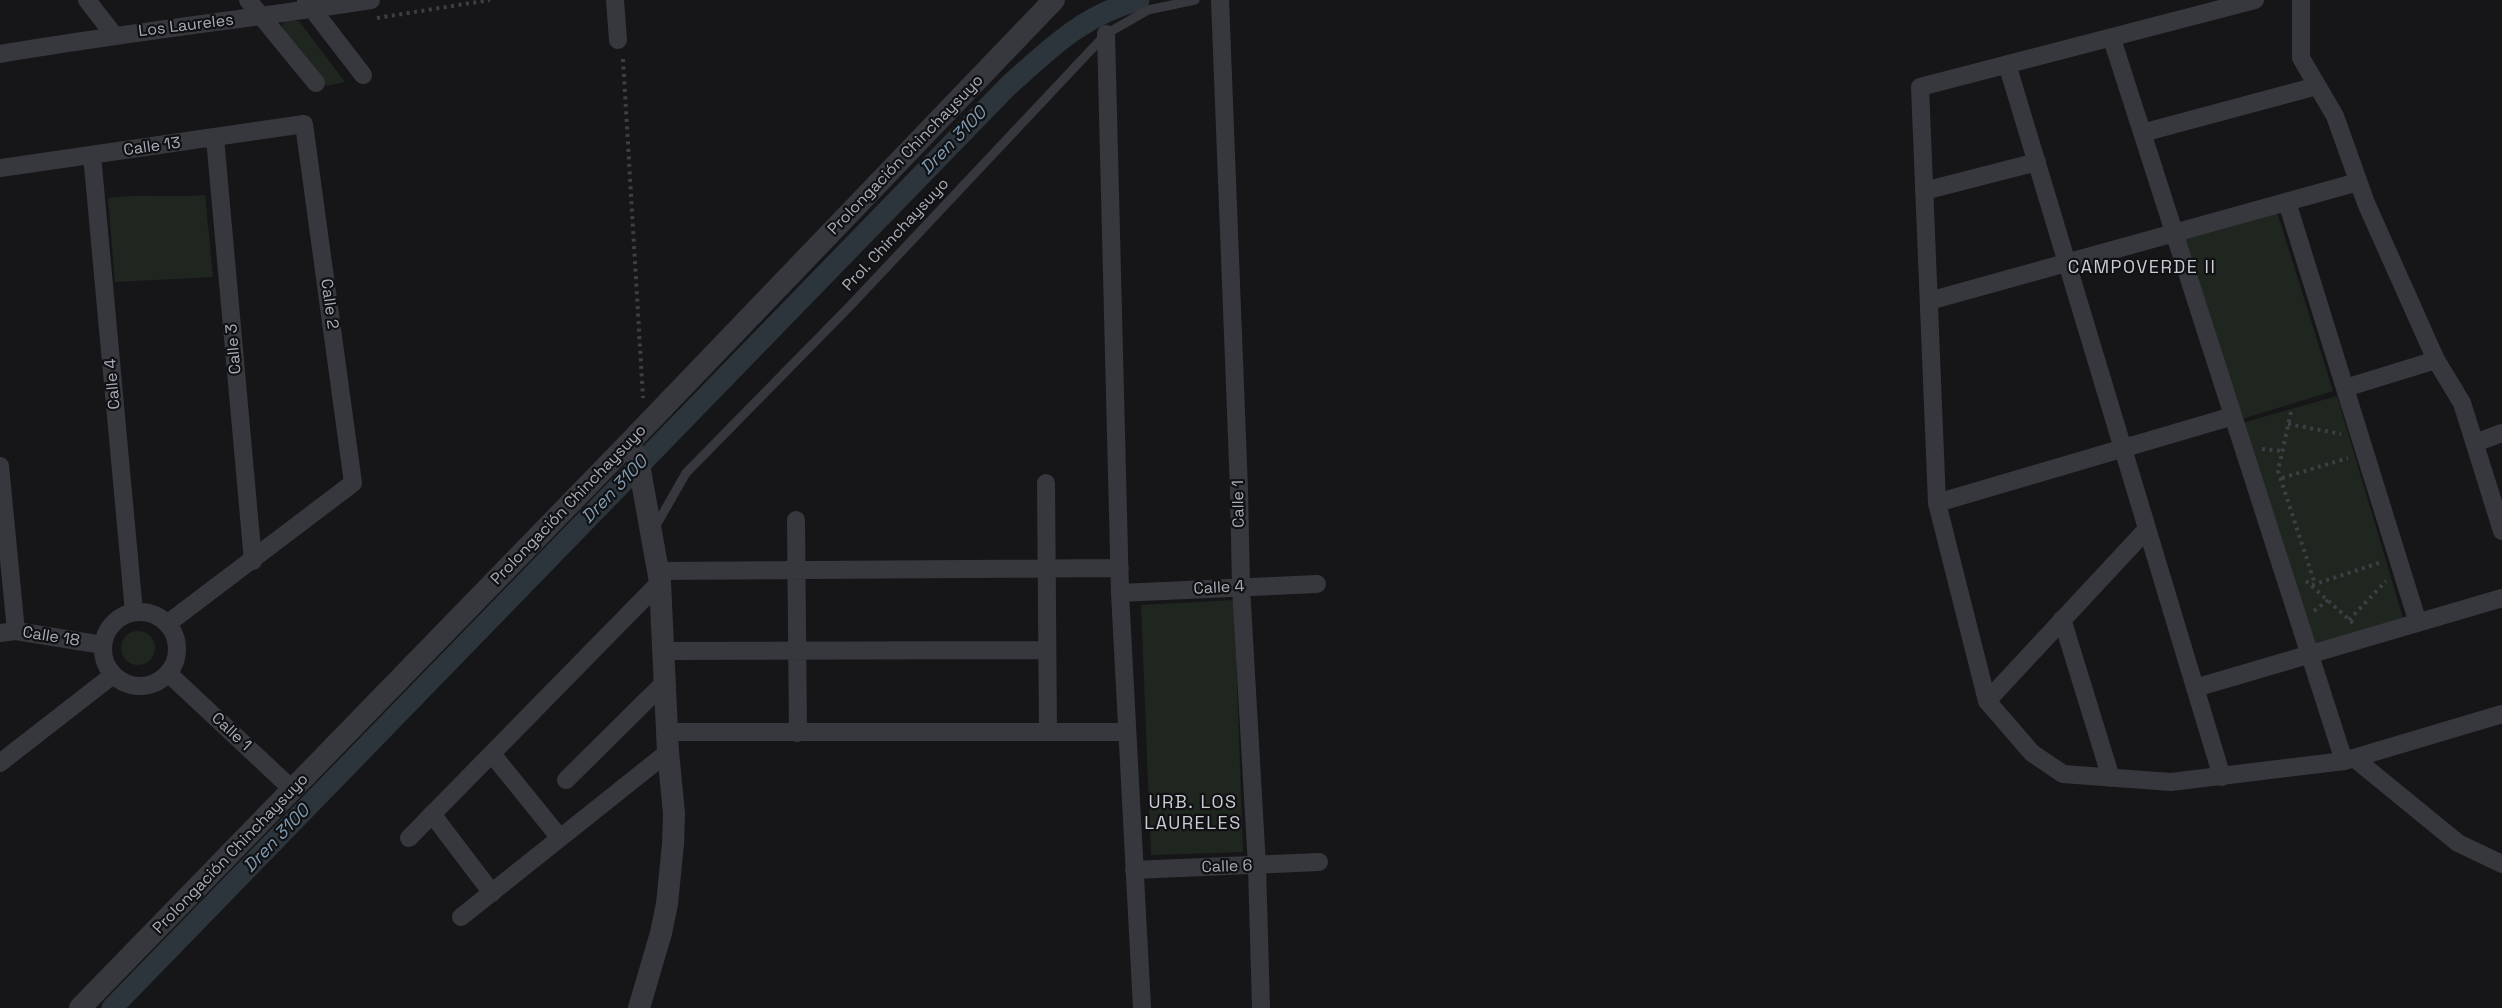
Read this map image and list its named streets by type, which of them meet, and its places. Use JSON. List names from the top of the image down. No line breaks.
{"streets":{"street":["Los Laureles","Calle 13","Prolongación Chinchaysuyo","Calle 2","Calle 3","Calle 4","Calle 1","Calle 18","Calle 6"],"lane":["Prol. Chinchaysuyo"]},"crossings":[["Calle 13","Calle 2"],["Calle 13","Calle 3"],["Calle 13","Calle 4"],["Prolongación Chinchaysuyo","Calle 1"],["Calle 2","Calle 3"],["Calle 4","Calle 1"],["Calle 4","Calle 18"],["Calle 1","Calle 18"],["Calle 1","Calle 6"]],"districts":["CAMPOVERDE II","URB. LOS LAURELES"],"water":["Dren 3100"]}
